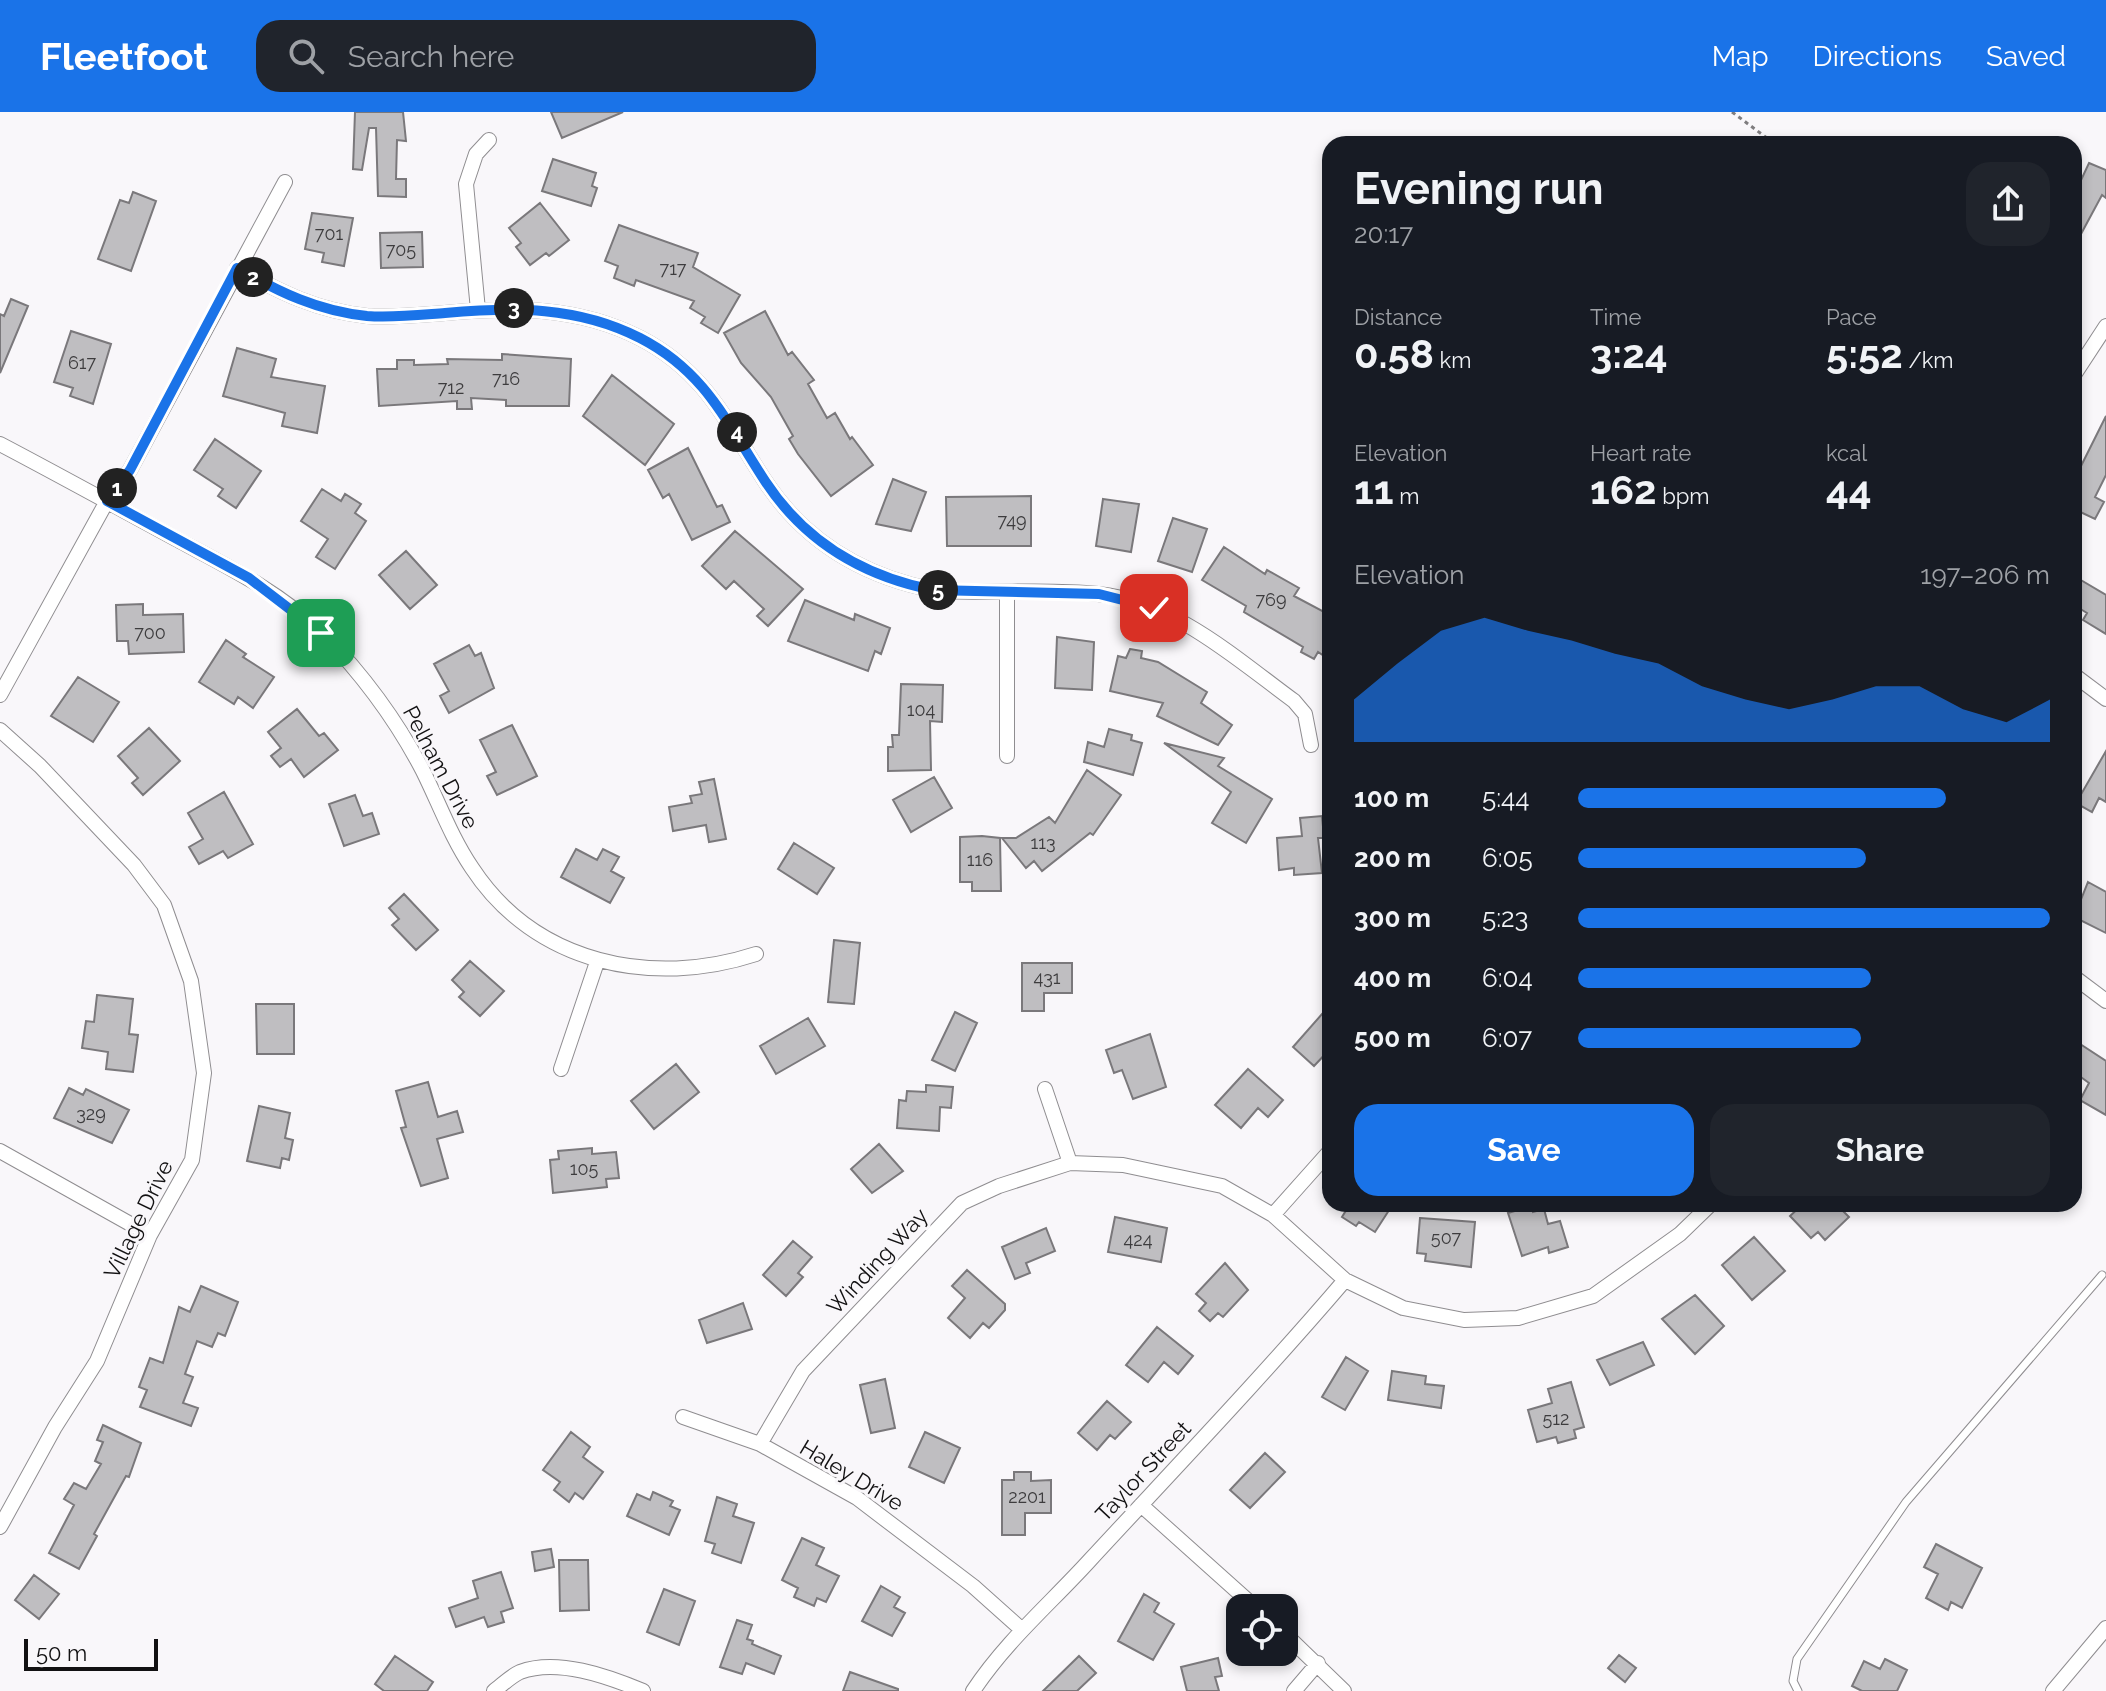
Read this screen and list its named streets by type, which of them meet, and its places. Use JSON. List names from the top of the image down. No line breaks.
{"streets":{"street":["Pelham Drive","Village Drive","Winding Way","Taylor Street","Haley Drive"]},"crossings":[["Winding Way","Taylor Street"],["Winding Way","Haley Drive"],["Taylor Street","Haley Drive"]],"house_numbers":["701","705","717","617","716","712","749","769","700","104","113","116","431","329","105","507","424","512","2201"],"scale_bar":"50 m","page":{"header":"Fleetfoot","search":"Search here","nav":["Map","Directions","Saved"],"heading":["Evening run","20:17"],"pins":["2","3","4","1","5"],"stats":[["Distance","0.58 km"],["Time","3:24"],["Pace","5:52 /km"],["Elevation","11 m"],["Heart rate","162 bpm"],["kcal","44"]],"chart":["Elevation","197–206 m"],"list":[{"name":"100 m","note":"5:44"},{"name":"200 m","note":"6:05"},{"name":"300 m","note":"5:23"},{"name":"400 m","note":"6:04"},{"name":"500 m","note":"6:07"}],"buttons":["Save","Share"],"scale":"50 m"}}
